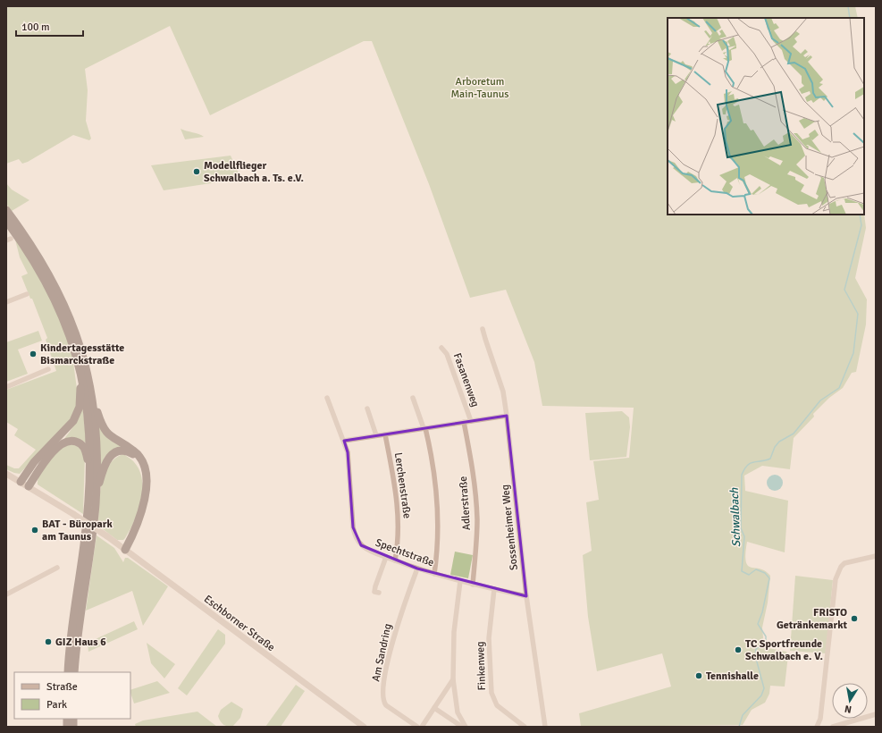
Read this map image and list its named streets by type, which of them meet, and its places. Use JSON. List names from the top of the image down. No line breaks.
{"streets":{"street":["Fasanenweg","Lerchenstraße","Adlerstraße","Sossenheimer Weg","Spechtstraße","Eschborner Straße","Am Sandring","Finkenweg"]},"crossings":[["Fasanenweg","Lerchenstraße"],["Fasanenweg","Adlerstraße"],["Fasanenweg","Sossenheimer Weg"],["Fasanenweg","Spechtstraße"],["Lerchenstraße","Spechtstraße"],["Adlerstraße","Spechtstraße"],["Sossenheimer Weg","Spechtstraße"],["Spechtstraße","Am Sandring"],["Spechtstraße","Finkenweg"]],"water":["Schwalbach"],"parks":["Arboretum Main-Taunus"],"places":["Modellflieger Schwalbach a. Ts. e.V.","Kindertagesstätte Bismarckstraße","BAT - Büropark am Taunus","FRISTO Getränkemarkt","GIZ Haus 6","TC Sportfreunde Schwalbach e. V.","Tennishalle"],"legend":["Straße","Park"],"scale_bar":"100 m","north":"bottom"}
